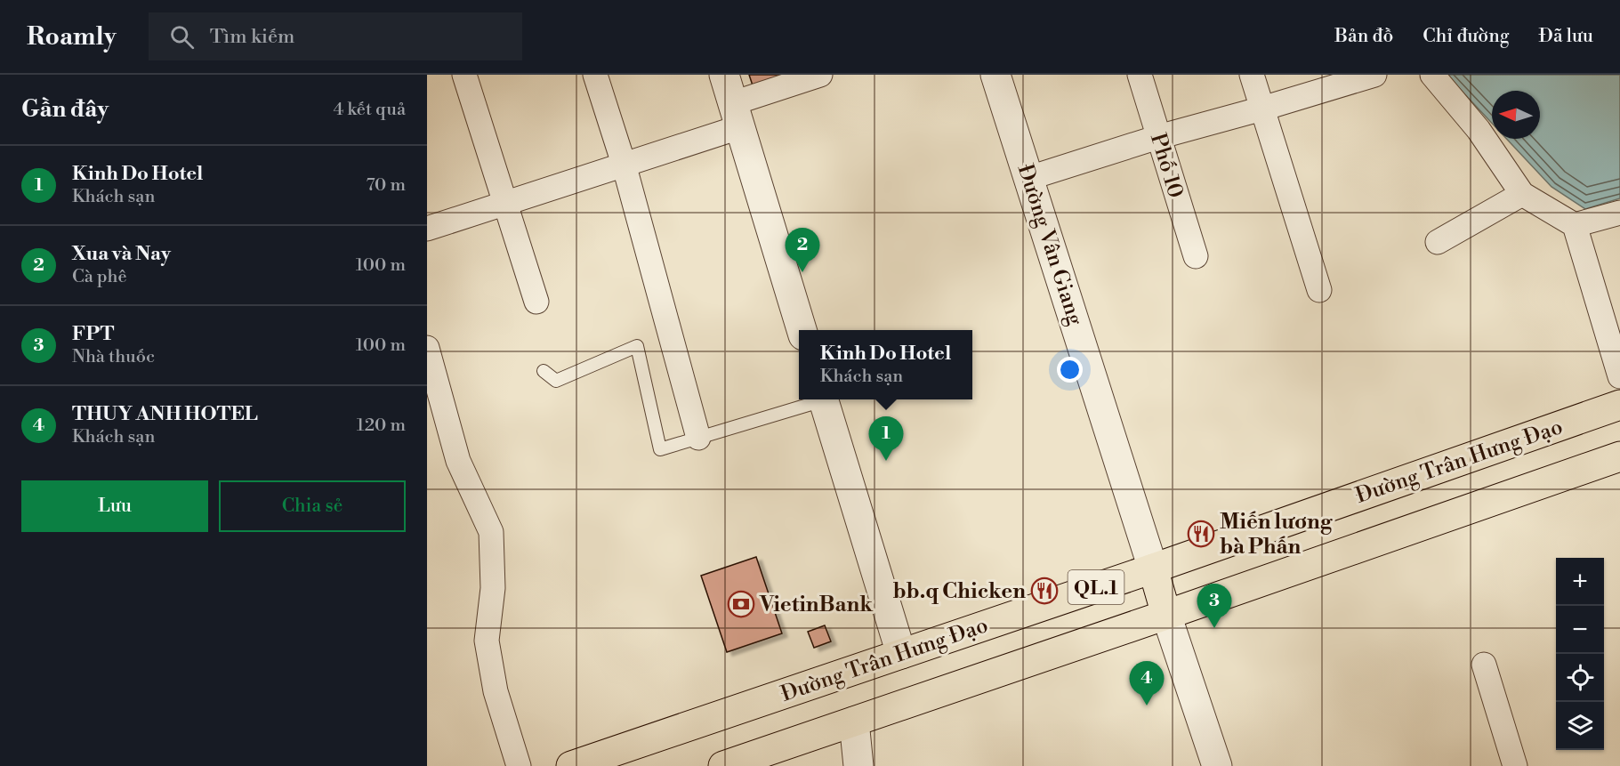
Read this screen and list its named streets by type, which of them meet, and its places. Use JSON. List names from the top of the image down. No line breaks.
{"streets":{"highway":["Đường Trân Hưng Đạo","QL.1"],"street":["Phố 10","Đường Vân Giang"]},"crossings":[["Đường Vân Giang","Đường Trân Hưng Đạo"]],"places":{"restaurant":["Miến lương bà Phấn","bb.q Chicken"],"bank":["VietinBank"]},"north":"left","page":{"header":"Roamly","search":"Tìm kiếm","nav":["Bản đồ","Chỉ đường","Đã lưu"],"heading":["Gần đây","4 kết quả"],"list":[{"mark":"1","name":"Kinh Do Hotel","note":"Khách sạn","value":"70 m"},{"mark":"2","name":"Xua và Nay","note":"Cà phê","value":"100 m"},{"mark":"3","name":"FPT","note":"Nhà thuốc","value":"100 m"},{"mark":"4","name":"THUY ANH HOTEL","note":"Khách sạn","value":"120 m"}],"pins":["2","1","3","4"],"popup":["Kinh Do Hotel","Khách sạn"],"buttons":["Lưu","Chia sẻ"],"map_buttons":["+","−"]}}
